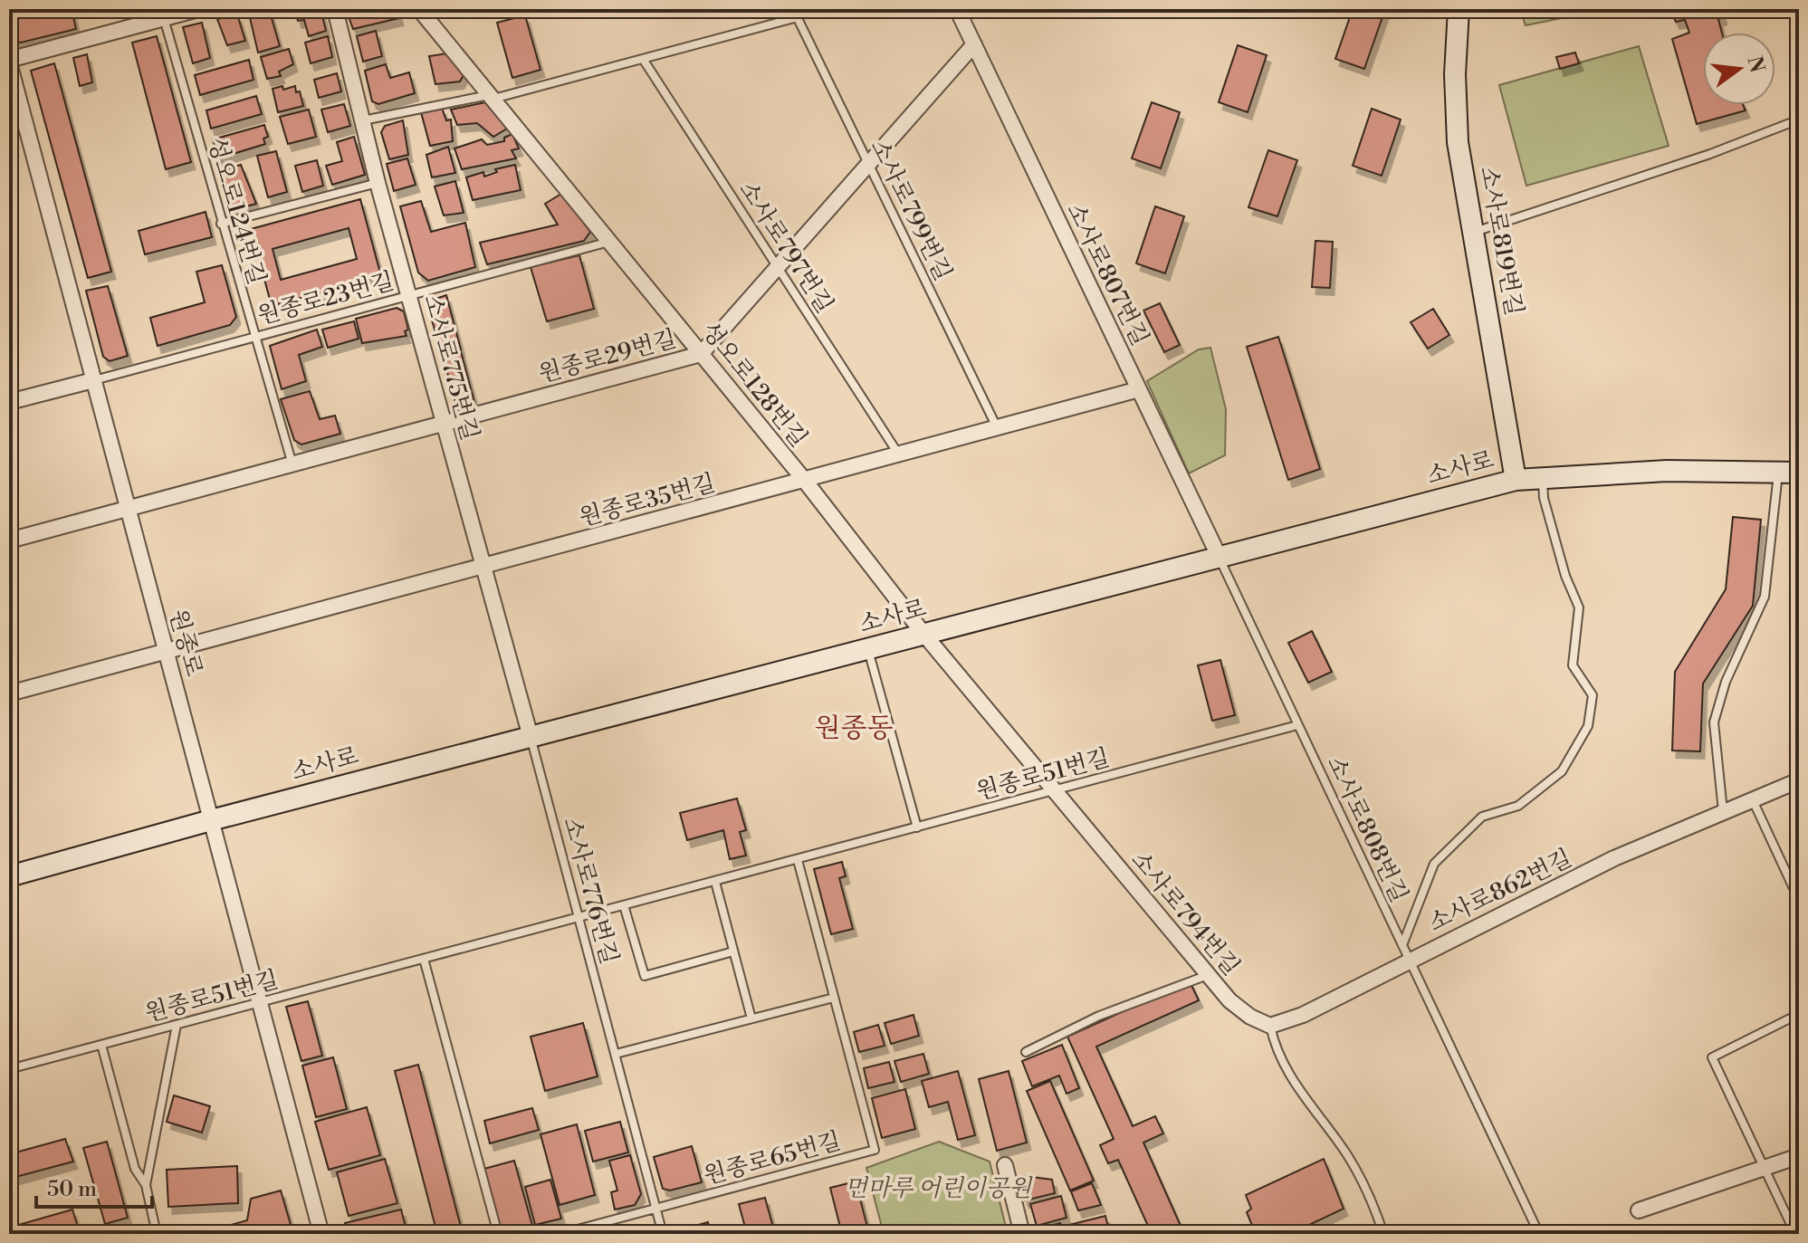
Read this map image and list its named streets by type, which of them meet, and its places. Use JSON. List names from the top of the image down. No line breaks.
{"streets":{"street":["소사로819번길","소사로807번길","원종로29번길","소사로775번길","성오로128번길","소사로","원종로35번길","원종로","소사로862번길","소사로794번길"],"lane":["소사로799번길","성오로124번길","소사로797번길","원종로23번길","원종로51번길","소사로808번길","소사로776번길","원종로65번길"]},"crossings":[["소사로799번길","원종로29번길"],["소사로799번길","원종로35번길"],["성오로124번길","원종로23번길"],["성오로124번길","원종로29번길"],["소사로819번길","소사로"],["소사로797번길","원종로29번길"],["소사로797번길","원종로35번길"],["소사로807번길","원종로29번길"],["소사로807번길","소사로"],["소사로807번길","원종로35번길"],["소사로807번길","소사로808번길"],["원종로23번길","소사로775번길"],["원종로23번길","성오로128번길"],["원종로23번길","원종로"],["원종로29번길","소사로775번길"],["원종로29번길","성오로128번길"],["원종로29번길","원종로"],["소사로775번길","소사로"],["소사로775번길","원종로35번길"],["소사로775번길","소사로776번길"],["성오로128번길","소사로"],["성오로128번길","원종로35번길"],["성오로128번길","소사로794번길"],["소사로","원종로"],["소사로","소사로808번길"],["소사로","소사로776번길"],["소사로","소사로794번길"],["원종로35번길","원종로"],["원종로","원종로51번길"],["원종로51번길","소사로808번길"],["원종로51번길","소사로776번길"],["원종로51번길","소사로794번길"],["소사로808번길","소사로862번길"],["소사로776번길","원종로65번길"],["소사로862번길","소사로794번길"]],"districts":["원종동"],"parks":["먼마루 어린이공원"],"scale_bar":"50 m","north":"right"}
